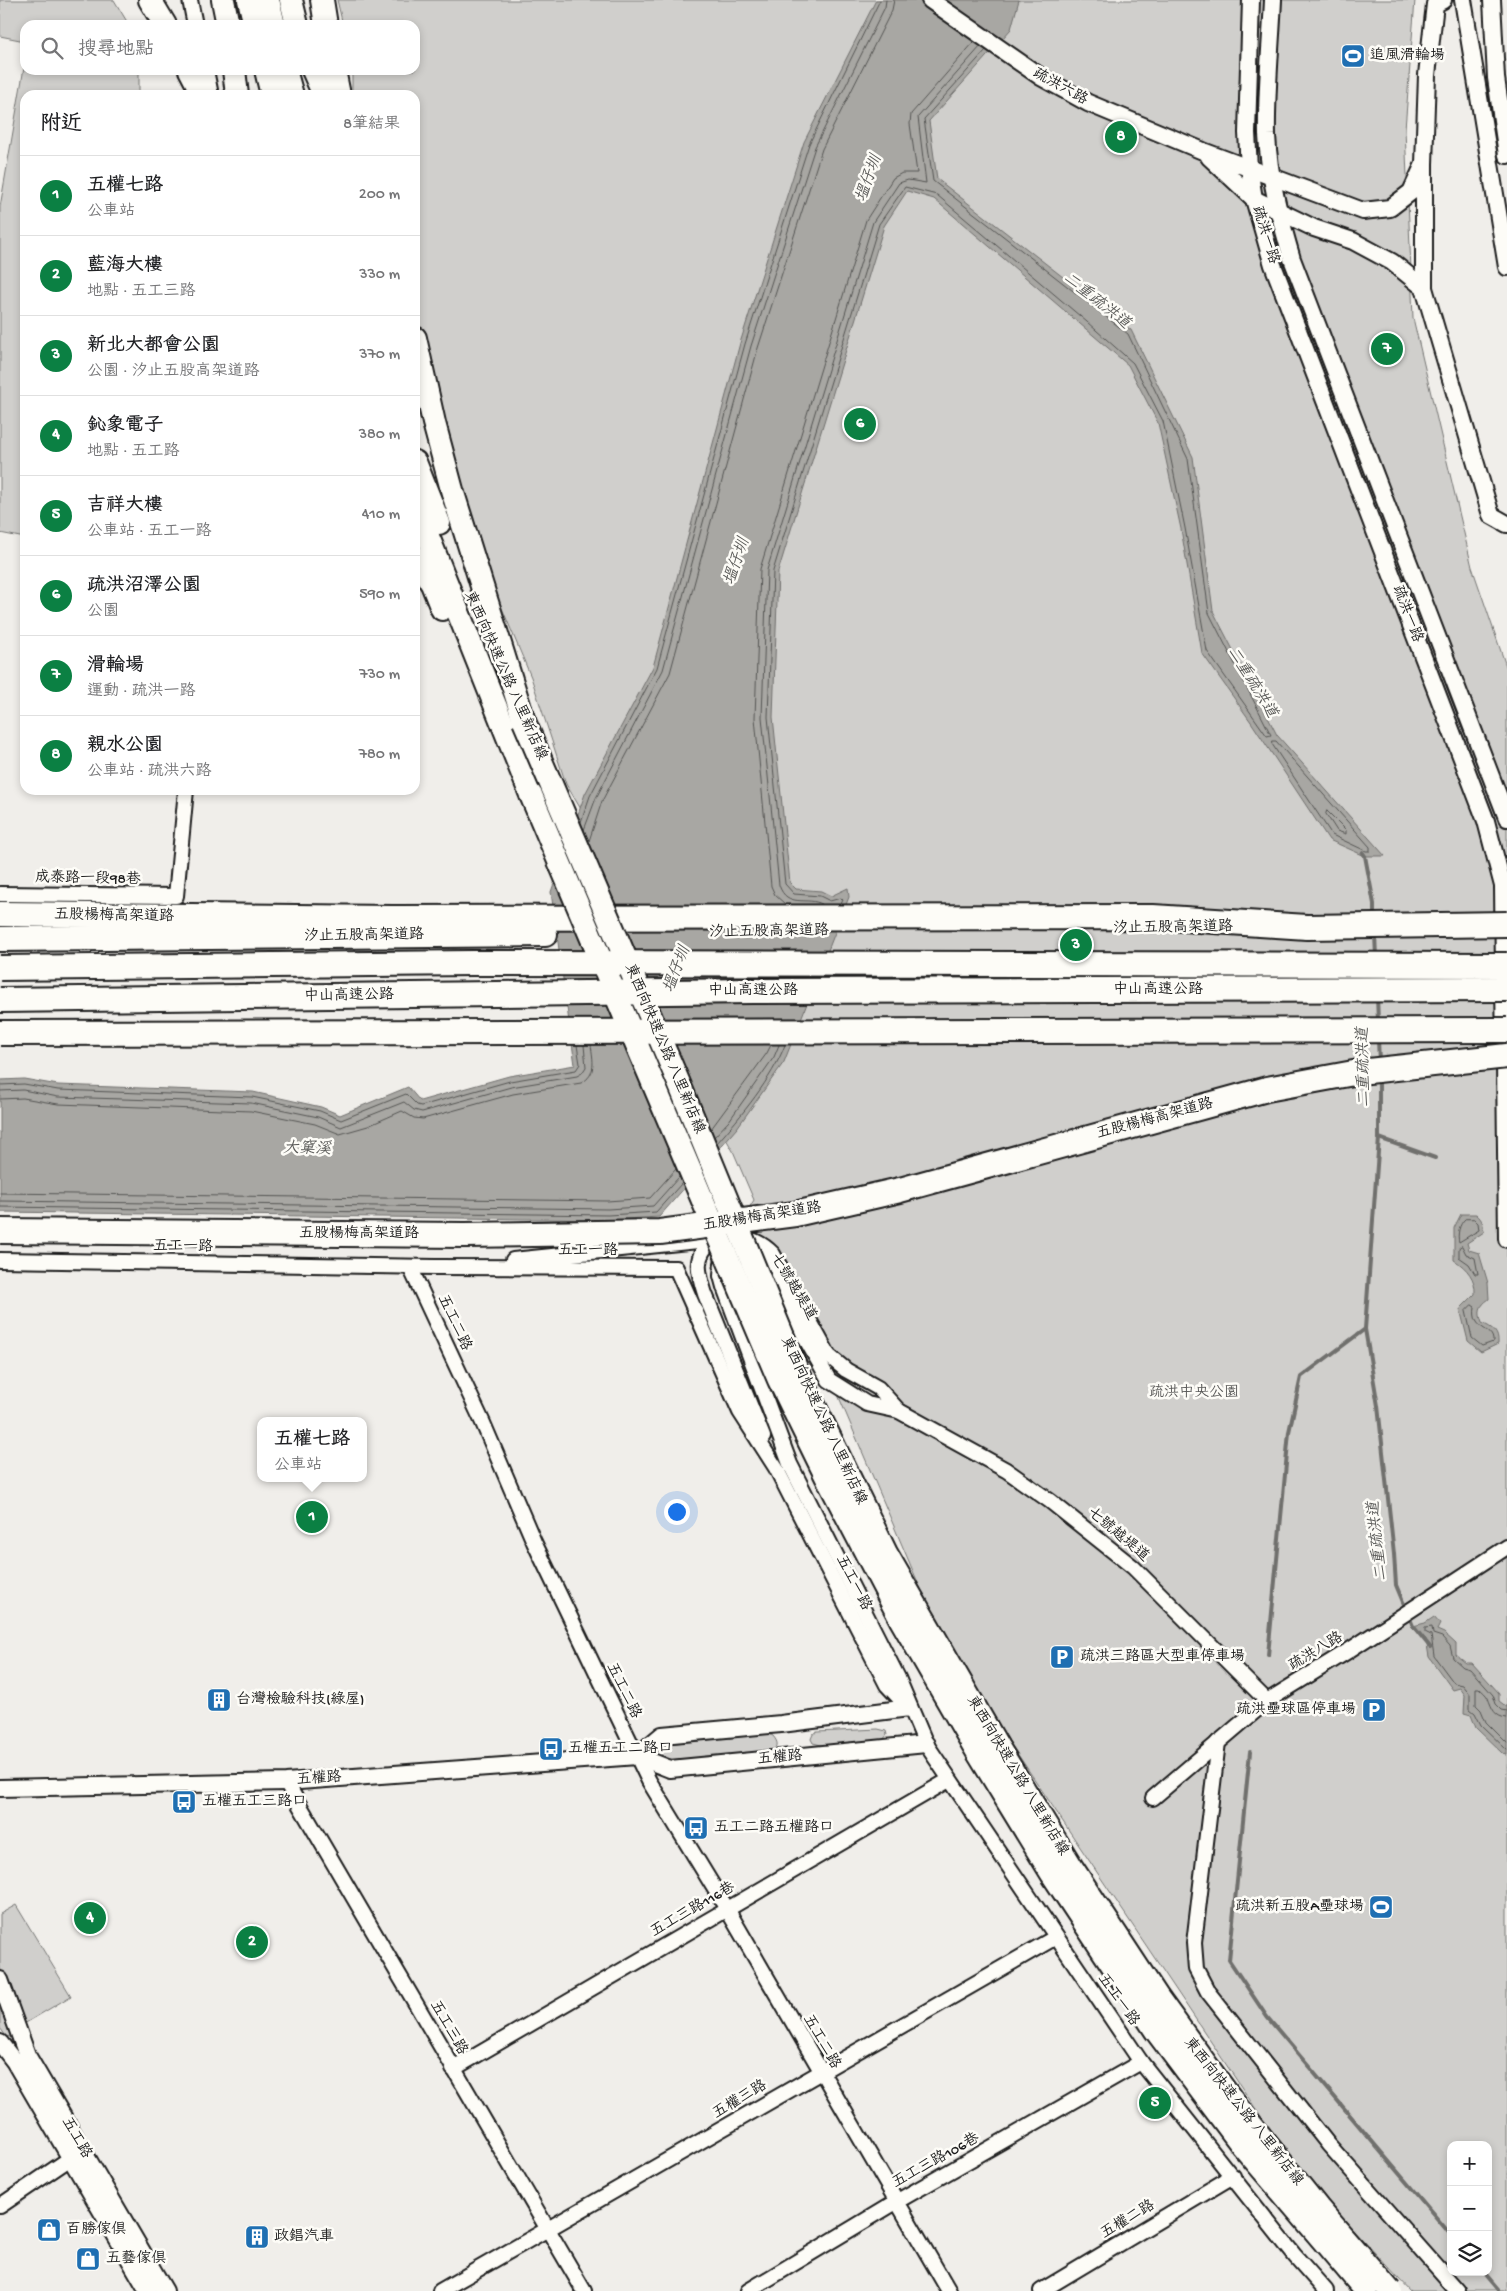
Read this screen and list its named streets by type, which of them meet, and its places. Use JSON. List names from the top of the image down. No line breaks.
{"streets":{"highway":["東西向快速公路 八里新店線","五股楊梅高架道路","汐止五股高架道路","中山高速公路"],"street":["疏洪六路","疏洪一路","成泰路一段98巷","五工一路","七號越堤道","五工二路","疏洪八路","五權路","五工三路116巷","五工三路","五權三路","五工路","五工三路106巷","五權二路"]},"crossings":[["疏洪六路","疏洪一路"],["五股楊梅高架道路","汐止五股高架道路"],["五工一路","七號越堤道"],["五工一路","五工二路"],["五工一路","五權路"],["五工一路","五工三路116巷"],["五工一路","五權三路"],["五工一路","五工三路106巷"],["五工一路","五權二路"],["七號越堤道","疏洪八路"],["五工二路","五權路"],["五工二路","五工三路116巷"],["五工二路","五權三路"],["五工二路","五工三路106巷"],["五權路","五工三路"],["五工三路116巷","五工三路"],["五工三路","五權三路"]],"water":["塭仔圳","二重疏洪道","大窠溪"],"parks":["疏洪中央公園"],"places":{"sports":["追風滑輪場","疏洪新五股A壘球場"],"parking":["疏洪三路區大型車停車場","疏洪壘球區停車場"],"building":["台灣檢驗科技(綠屋)","政錩汽車"],"bus stop":["五權五工二路口","五權五工三路口","五工二路五權路口"],"shop":["百勝傢俱","五藝傢俱"]},"page":{"search":"搜尋地點","heading":["附近","8筆結果"],"pins":["8","7","6","3","1","4","2","5"],"list":[{"mark":"1","name":"五權七路","note":"公車站","value":"200 m"},{"mark":"2","name":"藍海大樓","note":"地點 · 五工三路","value":"330 m"},{"mark":"3","name":"新北大都會公園","note":"公園 · 汐止五股高架道路","value":"370 m"},{"mark":"4","name":"鈊象電子","note":"地點 · 五工路","value":"380 m"},{"mark":"5","name":"吉祥大樓","note":"公車站 · 五工一路","value":"410 m"},{"mark":"6","name":"疏洪沼澤公園","note":"公園","value":"590 m"},{"mark":"7","name":"滑輪場","note":"運動 · 疏洪一路","value":"730 m"},{"mark":"8","name":"親水公園","note":"公車站 · 疏洪六路","value":"780 m"}],"popup":["五權七路","公車站"],"map_buttons":["+","−"]}}
